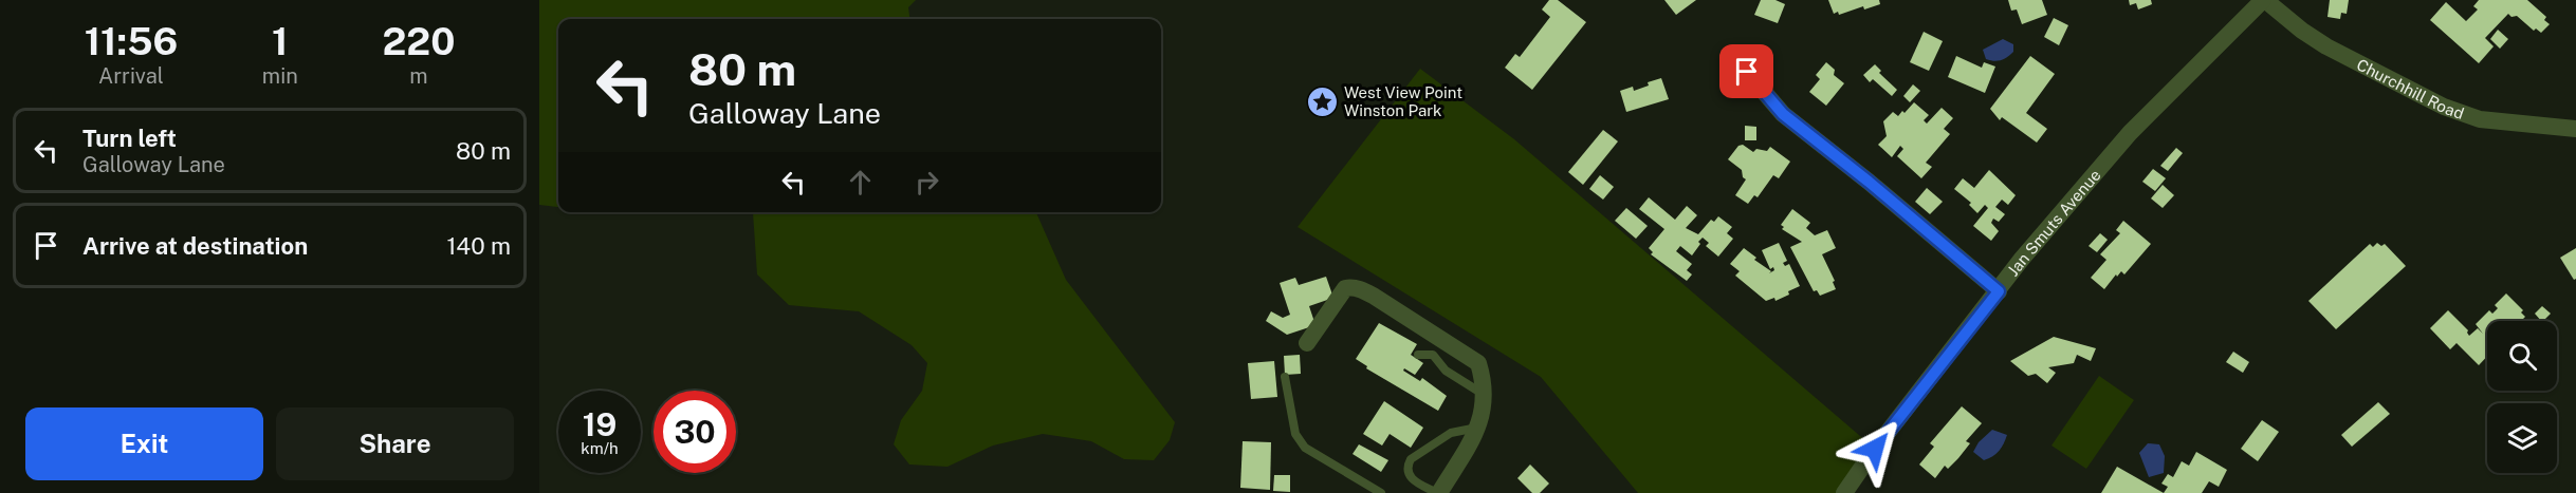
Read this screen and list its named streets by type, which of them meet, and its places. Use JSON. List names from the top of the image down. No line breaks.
{"streets":{"street":["Churchhill Road","Jan Smuts Avenue"]},"crossings":[["Churchhill Road","Jan Smuts Avenue"]],"places":{"place":["West View Point Winston Park"]},"page":{"eta":["11:56","Arrival","1","min","220","m"],"turn":["80 m","Galloway Lane"],"list":[{"name":"Turn left","note":"Galloway Lane","value":"80 m"},{"name":"Arrive at destination","value":"140 m"}],"speed":"19 km/h","limit":"30","buttons":["Exit","Share"]}}
